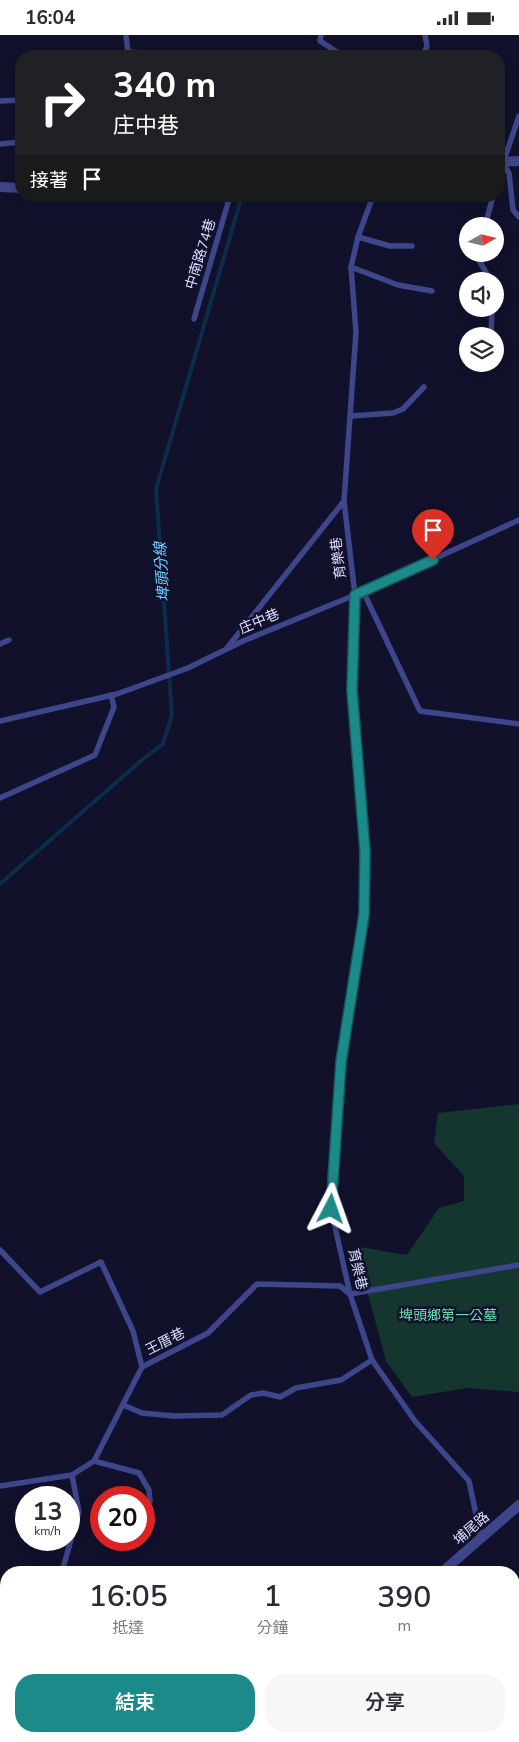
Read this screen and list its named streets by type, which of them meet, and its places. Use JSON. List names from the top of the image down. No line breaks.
{"streets":{"street":["埔尾路"],"lane":["中南路74巷","育樂巷","庄中巷","王厝巷"]},"crossings":[["育樂巷","庄中巷"],["育樂巷","王厝巷"],["育樂巷","埔尾路"]],"water":["埤頭分線"],"parks":["埤頭鄉第一公墓"],"north":"right","page":{"status":"16:04","turn":["340 m","庄中巷"],"then":"接著","speed":"13 km/h","limit":"20","eta":["16:05","抵達","1","分鐘","390","m"],"buttons":["結束","分享"]}}
